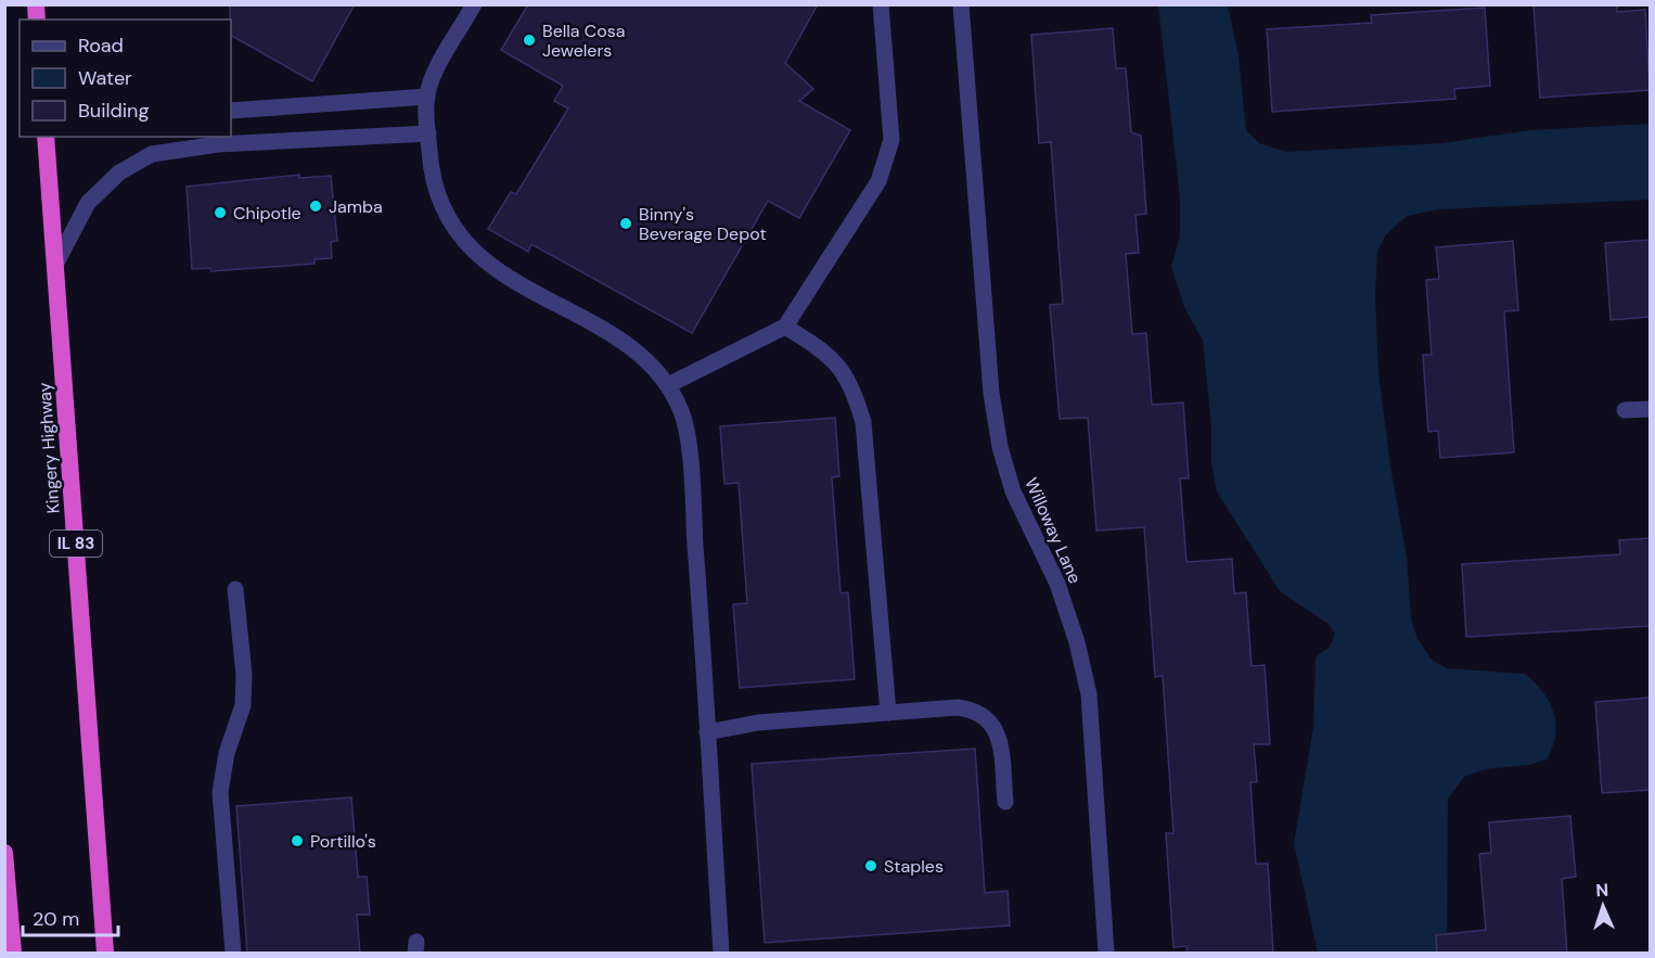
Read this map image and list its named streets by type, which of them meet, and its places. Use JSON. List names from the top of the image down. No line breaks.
{"streets":{"highway":["Kingery Highway","IL 83"],"street":["Willoway Lane"]},"places":["Bella Cosa Jewelers","Jamba","Chipotle","Binny's Beverage Depot","Portillo's","Staples"],"legend":["Road","Water","Building"],"scale_bar":"20 m","north":"top"}
